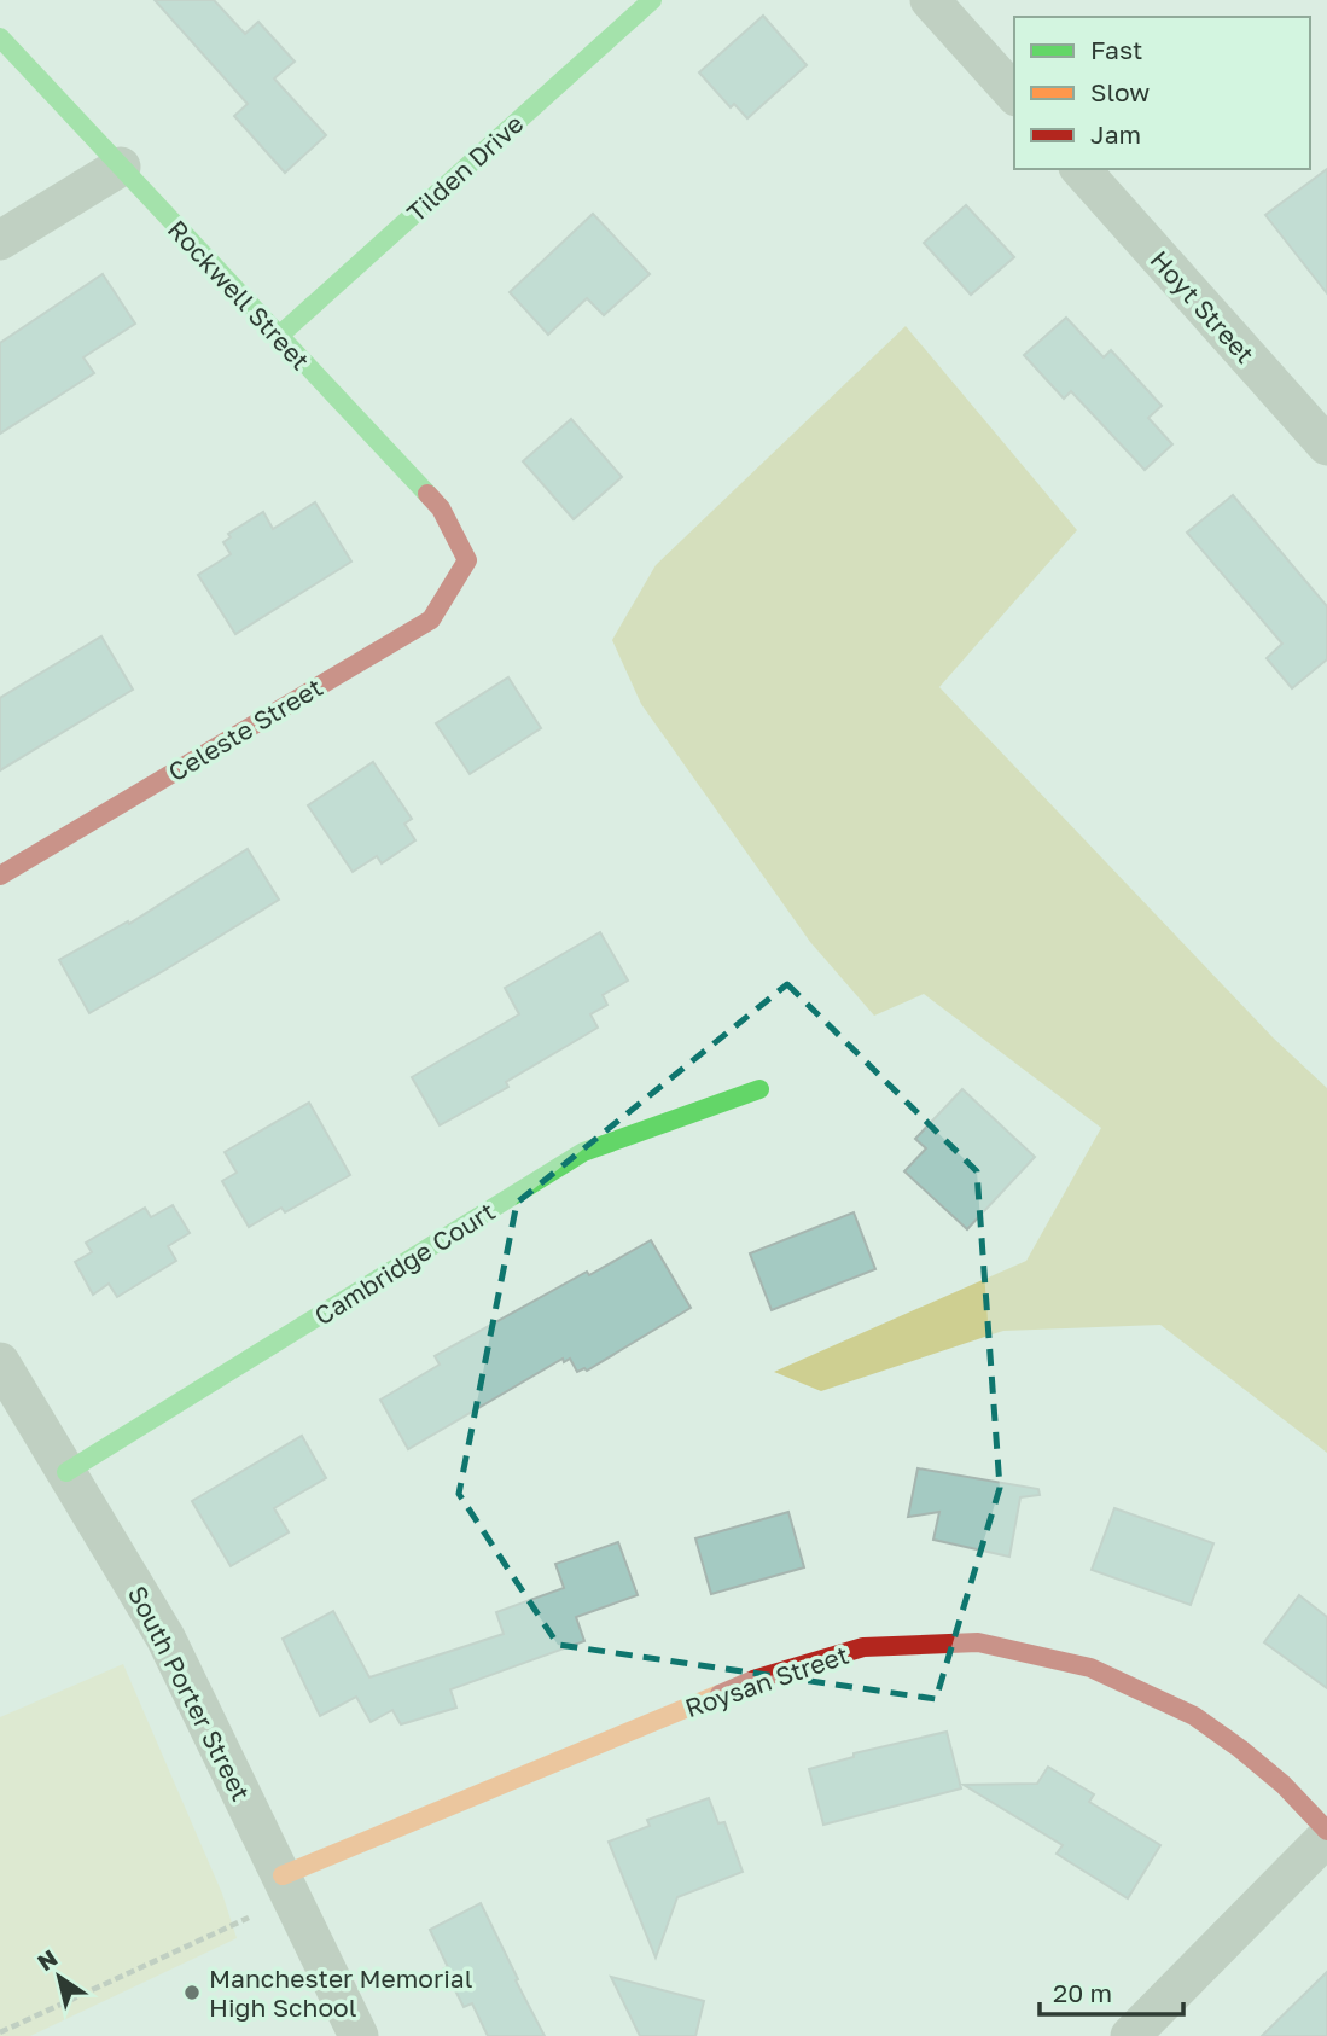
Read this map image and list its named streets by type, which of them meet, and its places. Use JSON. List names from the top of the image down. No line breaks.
{"streets":{"street":["Tilden Drive","Rockwell Street","Hoyt Street","Celeste Street","Cambridge Court","Roysan Street","South Porter Street"]},"crossings":[["Tilden Drive","Rockwell Street"],["Rockwell Street","Celeste Street"],["Cambridge Court","South Porter Street"],["Roysan Street","South Porter Street"]],"places":["Manchester Memorial High School"],"legend":["Fast","Slow","Jam"],"scale_bar":"20 m","north":"top left"}
